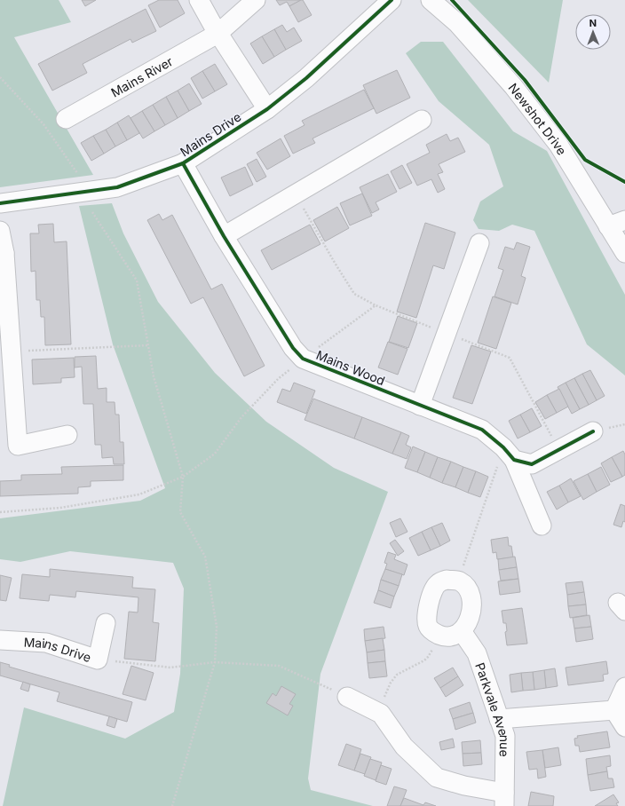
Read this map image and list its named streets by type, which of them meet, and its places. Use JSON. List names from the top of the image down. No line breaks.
{"streets":{"street":["Mains River","Newshot Drive","Mains Drive","Mains Wood","Parkvale Avenue"]},"crossings":[["Mains Drive","Mains Wood"]],"north":"top"}
